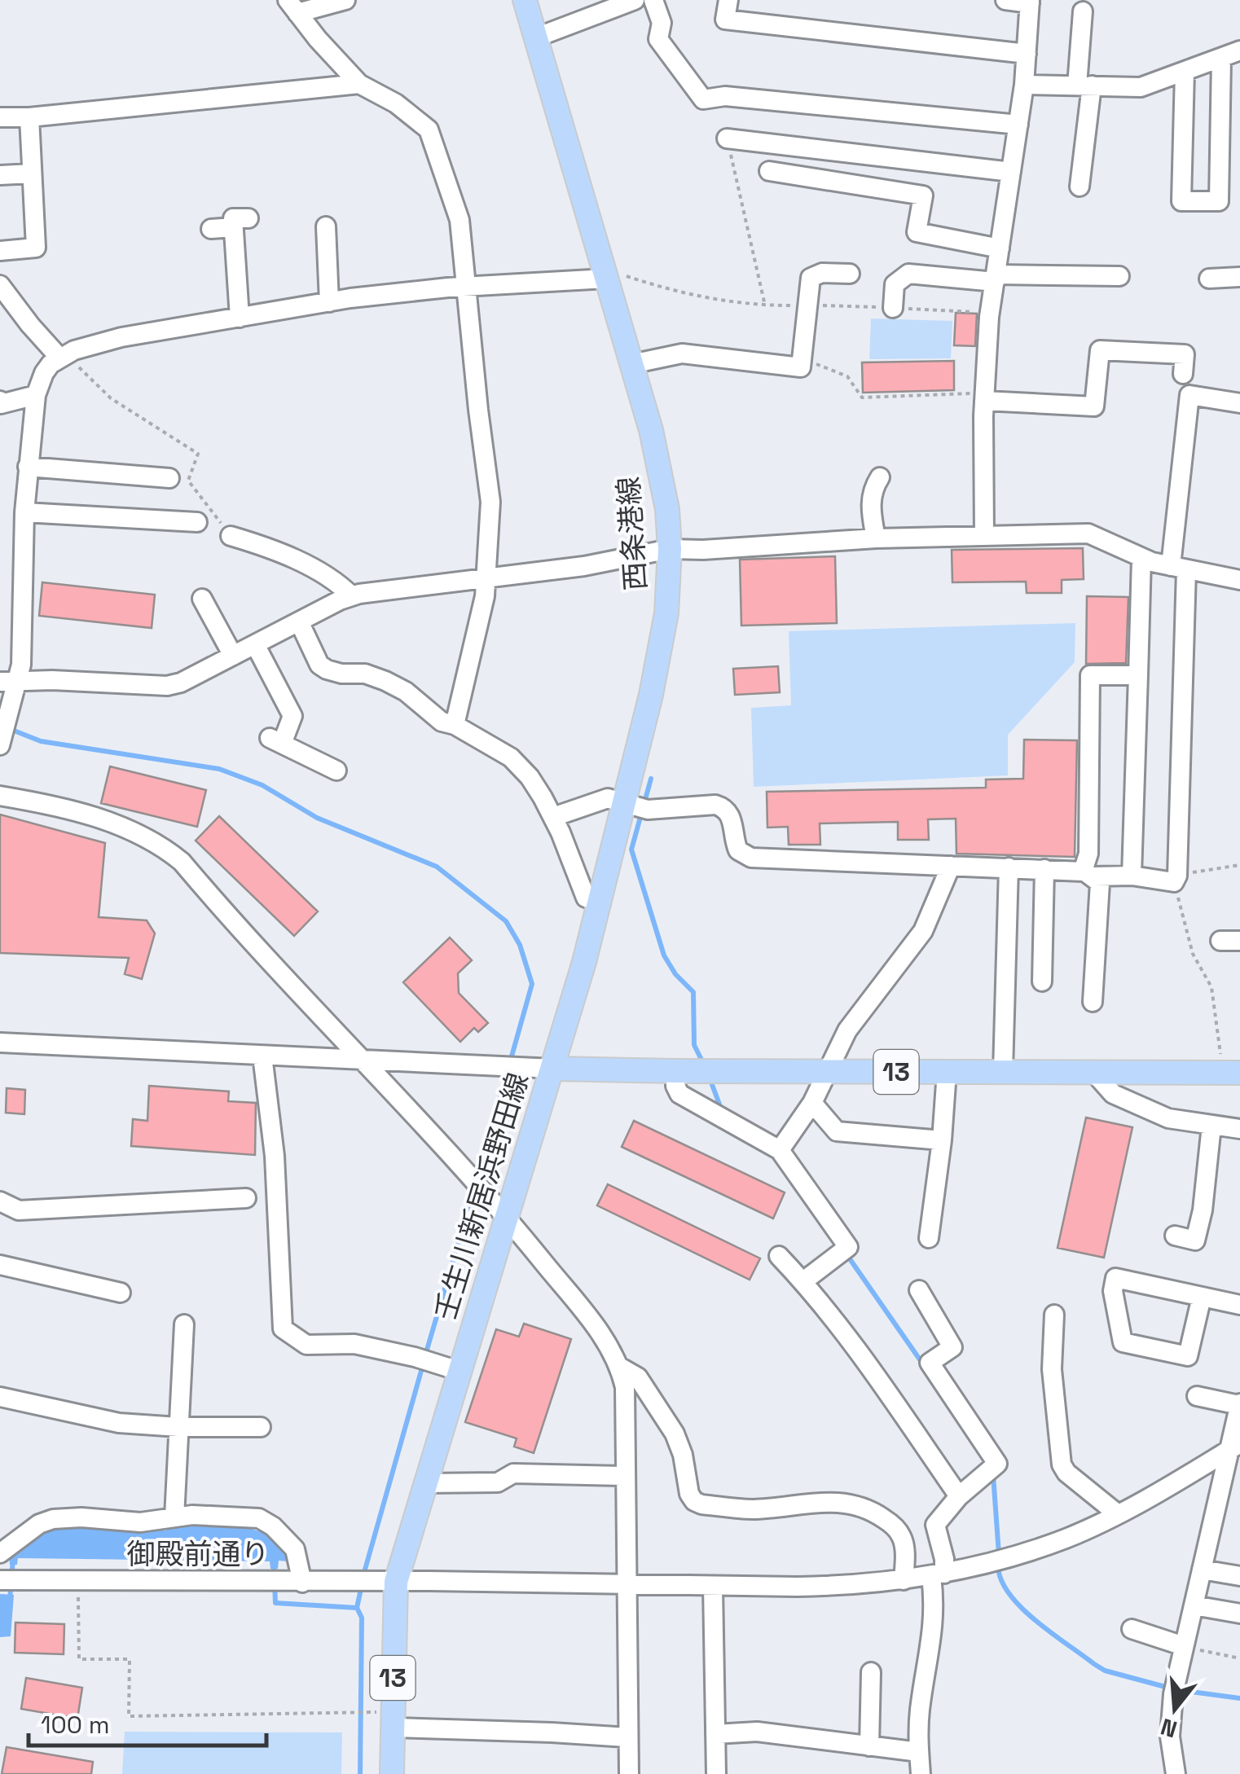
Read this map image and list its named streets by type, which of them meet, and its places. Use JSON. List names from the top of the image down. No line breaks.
{"streets":{"main road":["西条港線","13","壬生川新居浜野田線"],"street":["御殿前通り"]},"crossings":[["西条港線","壬生川新居浜野田線"],["壬生川新居浜野田線","御殿前通り"]],"scale_bar":"100 m","north":"bottom"}
